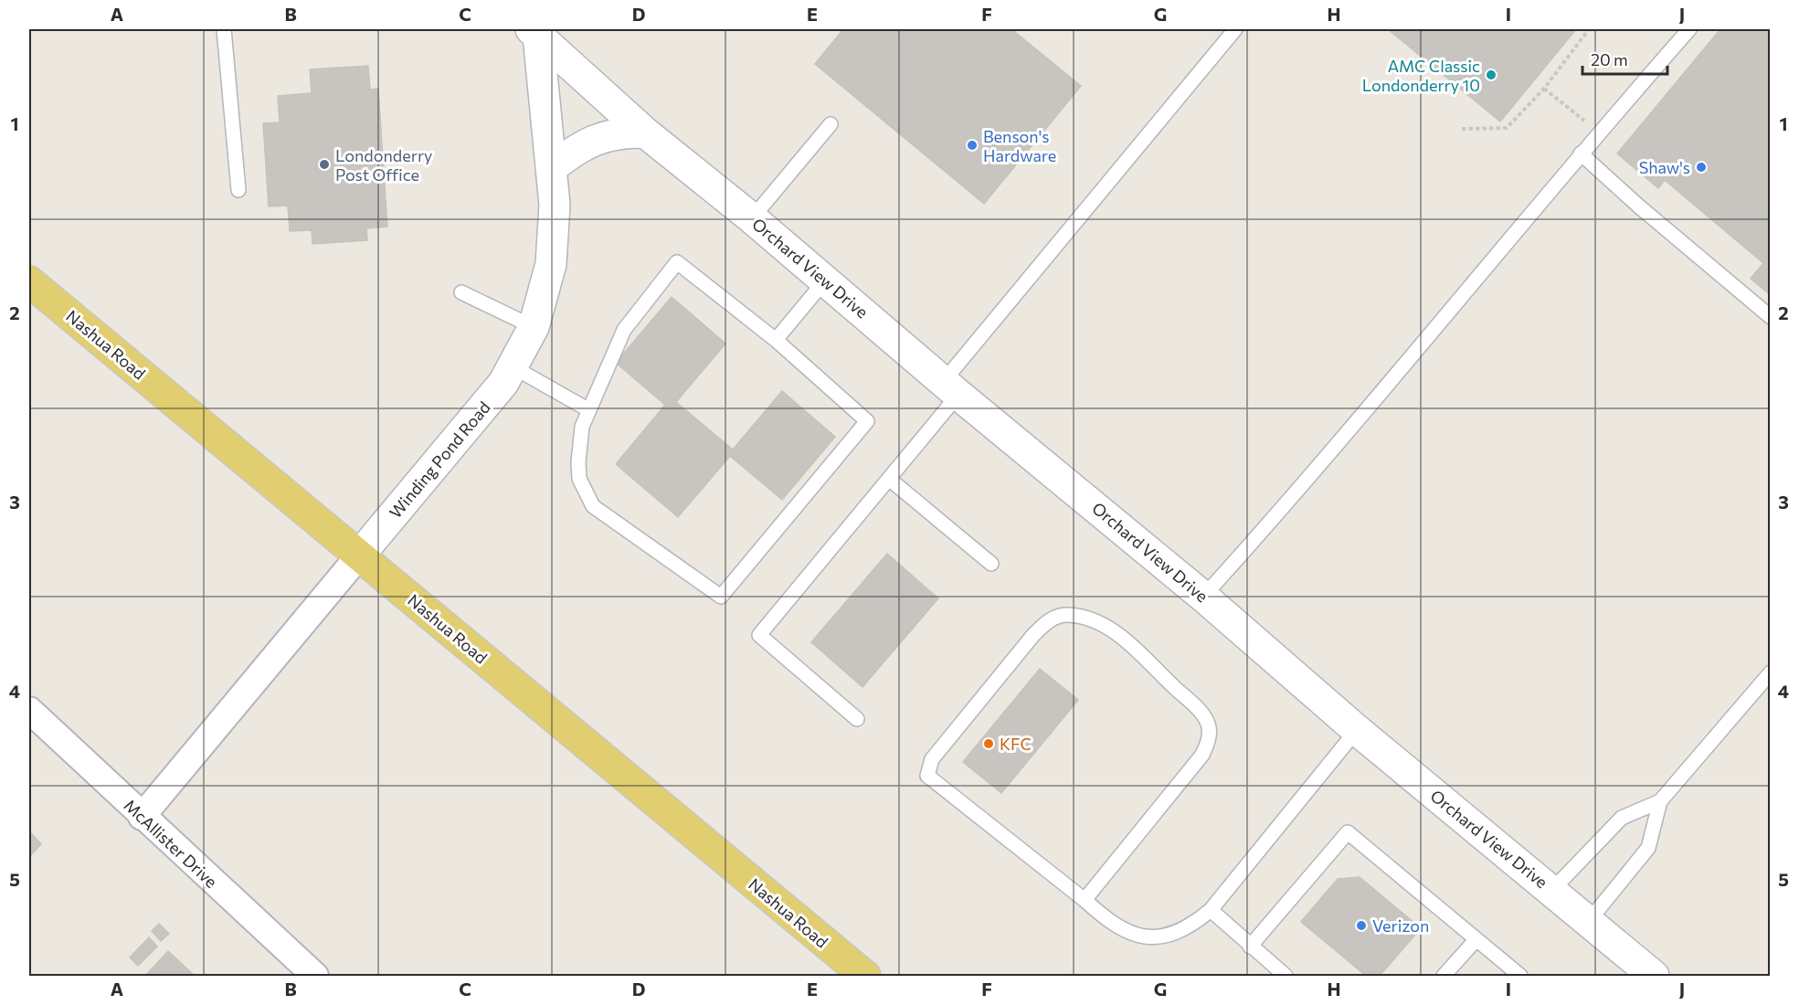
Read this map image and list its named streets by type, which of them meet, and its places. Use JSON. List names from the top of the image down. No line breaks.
{"streets":{"main road":["Nashua Road"],"street":["Orchard View Drive","Winding Pond Road","McAllister Drive"]},"crossings":[["Orchard View Drive","Winding Pond Road"],["Nashua Road","Winding Pond Road"],["Winding Pond Road","McAllister Drive"]],"places":["AMC Classic Londonderry 10","Benson's Hardware","Londonderry Post Office","Shaw's","KFC","Verizon"],"scale_bar":"20 m","grid":{"columns":["A","B","C","D","E","F","G","H","I","J"],"rows":["1","2","3","4","5"]}}
